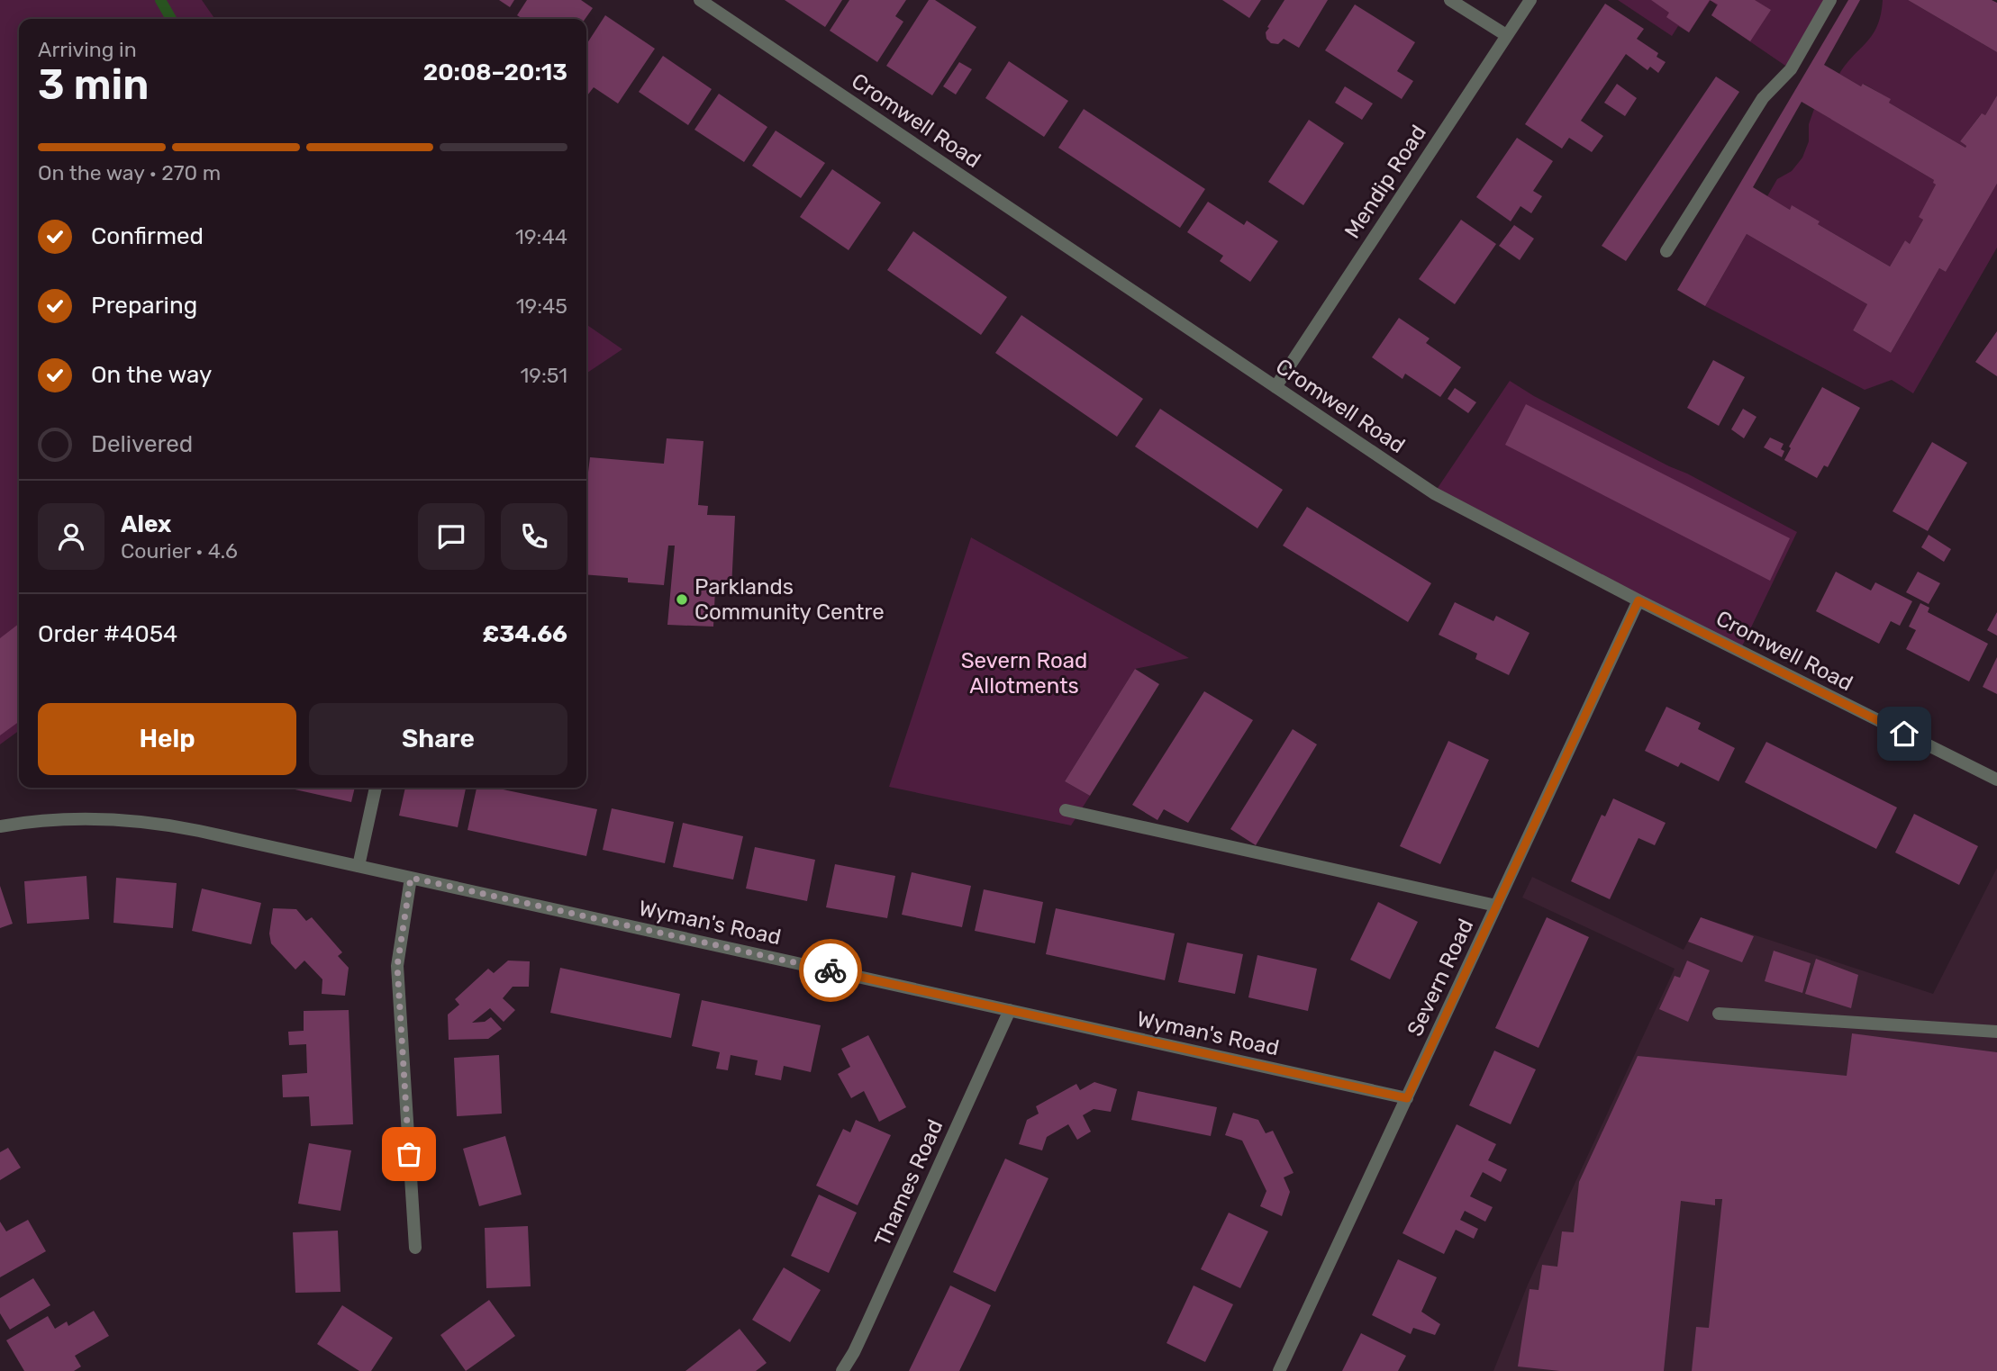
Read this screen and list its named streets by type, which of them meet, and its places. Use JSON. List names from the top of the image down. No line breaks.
{"streets":{"street":["Cromwell Road","Mendip Road","Wyman's Road","Severn Road","Thames Road"]},"crossings":[["Cromwell Road","Mendip Road"],["Cromwell Road","Severn Road"],["Wyman's Road","Severn Road"],["Wyman's Road","Thames Road"]],"parks":["Severn Road Allotments"],"places":["Parklands Community Centre"],"page":{"heading":["3 min","Arriving in","20:08–20:13"],"panel":["Alex","Courier · 4.6","Order #4054","£34.66"],"bar":"On the way · 270 m","list":[["Confirmed","19:44"],["Preparing","19:45"],["On the way","19:51"],"Delivered"],"buttons":["Help","Share"]}}
